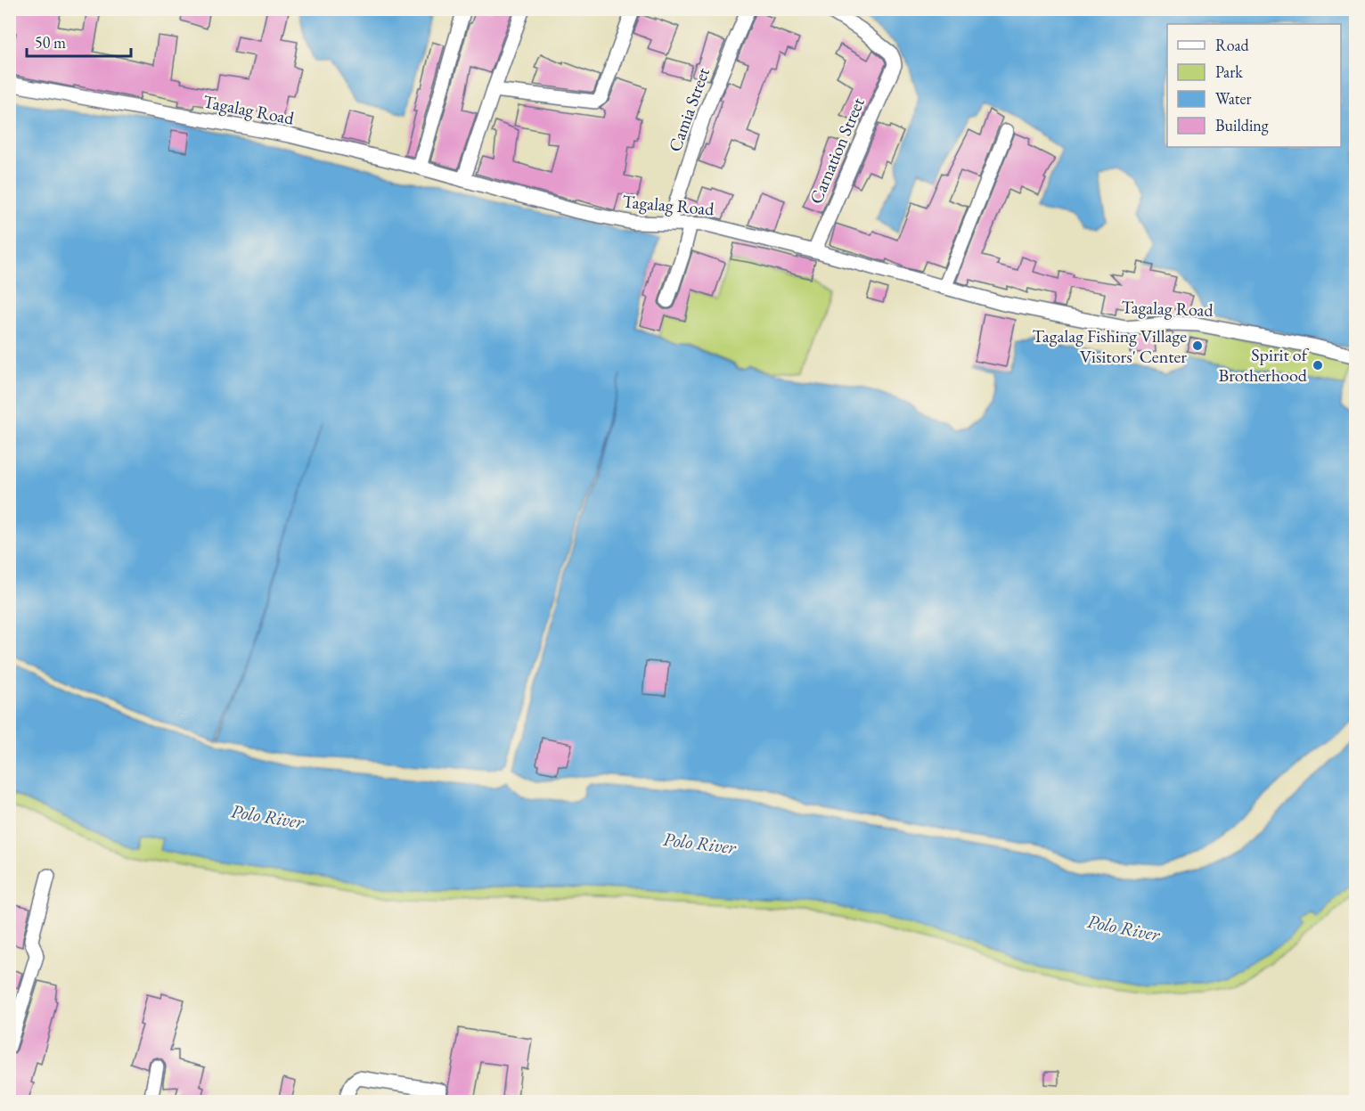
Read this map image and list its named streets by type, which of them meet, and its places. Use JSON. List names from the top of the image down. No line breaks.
{"streets":{"street":["Tagalag Road","Camia Street","Carnation Street"]},"crossings":[["Tagalag Road","Camia Street"],["Tagalag Road","Carnation Street"]],"water":["Polo River"],"places":["Tagalag Fishing Village Visitors' Center","Spirit of Brotherhood"],"legend":["Road","Park","Water","Building"],"scale_bar":"50 m"}
